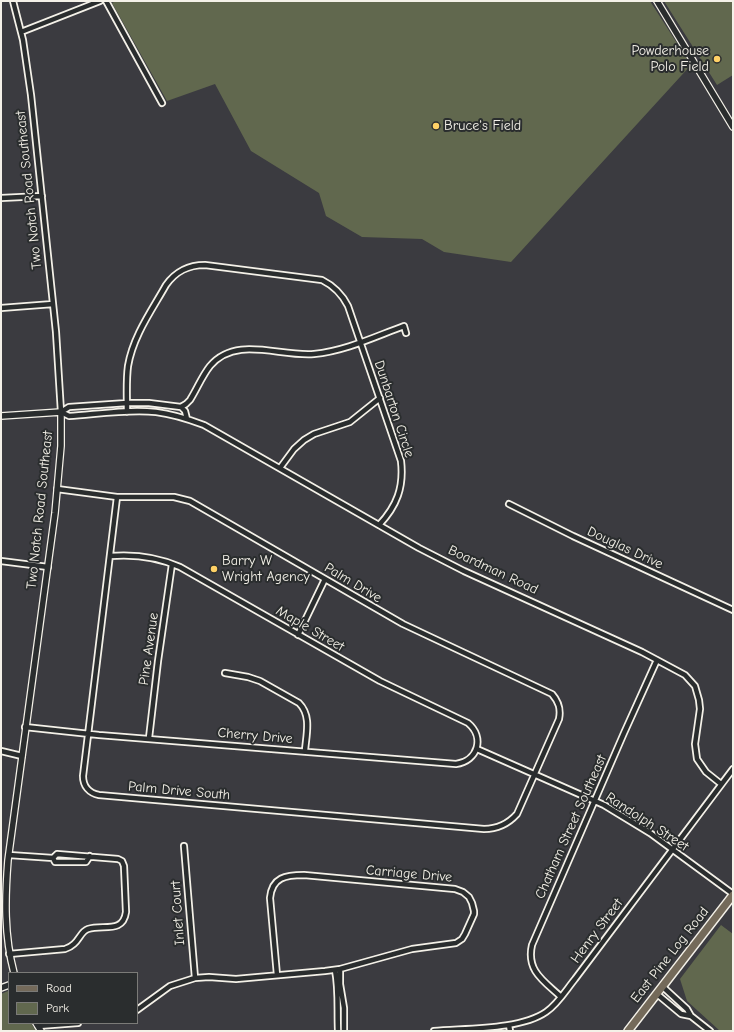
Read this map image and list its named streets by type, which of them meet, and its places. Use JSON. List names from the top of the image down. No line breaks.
{"streets":{"main road":["East Pine Log Road"],"street":["Two Notch Road Southeast","Dunbarton Circle","Douglas Drive","Boardman Road","Palm Drive","Maple Street","Pine Avenue","Cherry Drive","Palm Drive South","Randolph Street","Chatham Street Southeast","Carriage Drive","Inlet Court","Henry Street"]},"crossings":[["Two Notch Road Southeast","Boardman Road"],["Two Notch Road Southeast","Palm Drive"],["Two Notch Road Southeast","Cherry Drive"],["Dunbarton Circle","Boardman Road"],["Boardman Road","Chatham Street Southeast"],["Boardman Road","Henry Street"],["Palm Drive","Palm Drive South"],["Palm Drive","Randolph Street"],["Maple Street","Pine Avenue"],["Maple Street","Cherry Drive"],["Maple Street","Palm Drive South"],["Maple Street","Randolph Street"],["Pine Avenue","Cherry Drive"],["Cherry Drive","Palm Drive South"],["Cherry Drive","Randolph Street"],["Palm Drive South","Randolph Street"],["Randolph Street","Chatham Street Southeast"],["Randolph Street","Henry Street"],["Randolph Street","East Pine Log Road"],["Chatham Street Southeast","Henry Street"],["Carriage Drive","Inlet Court"]],"places":["Powderhouse Polo Field","Bruce's Field","Barry W Wright Agency"],"legend":["Road","Park"]}
